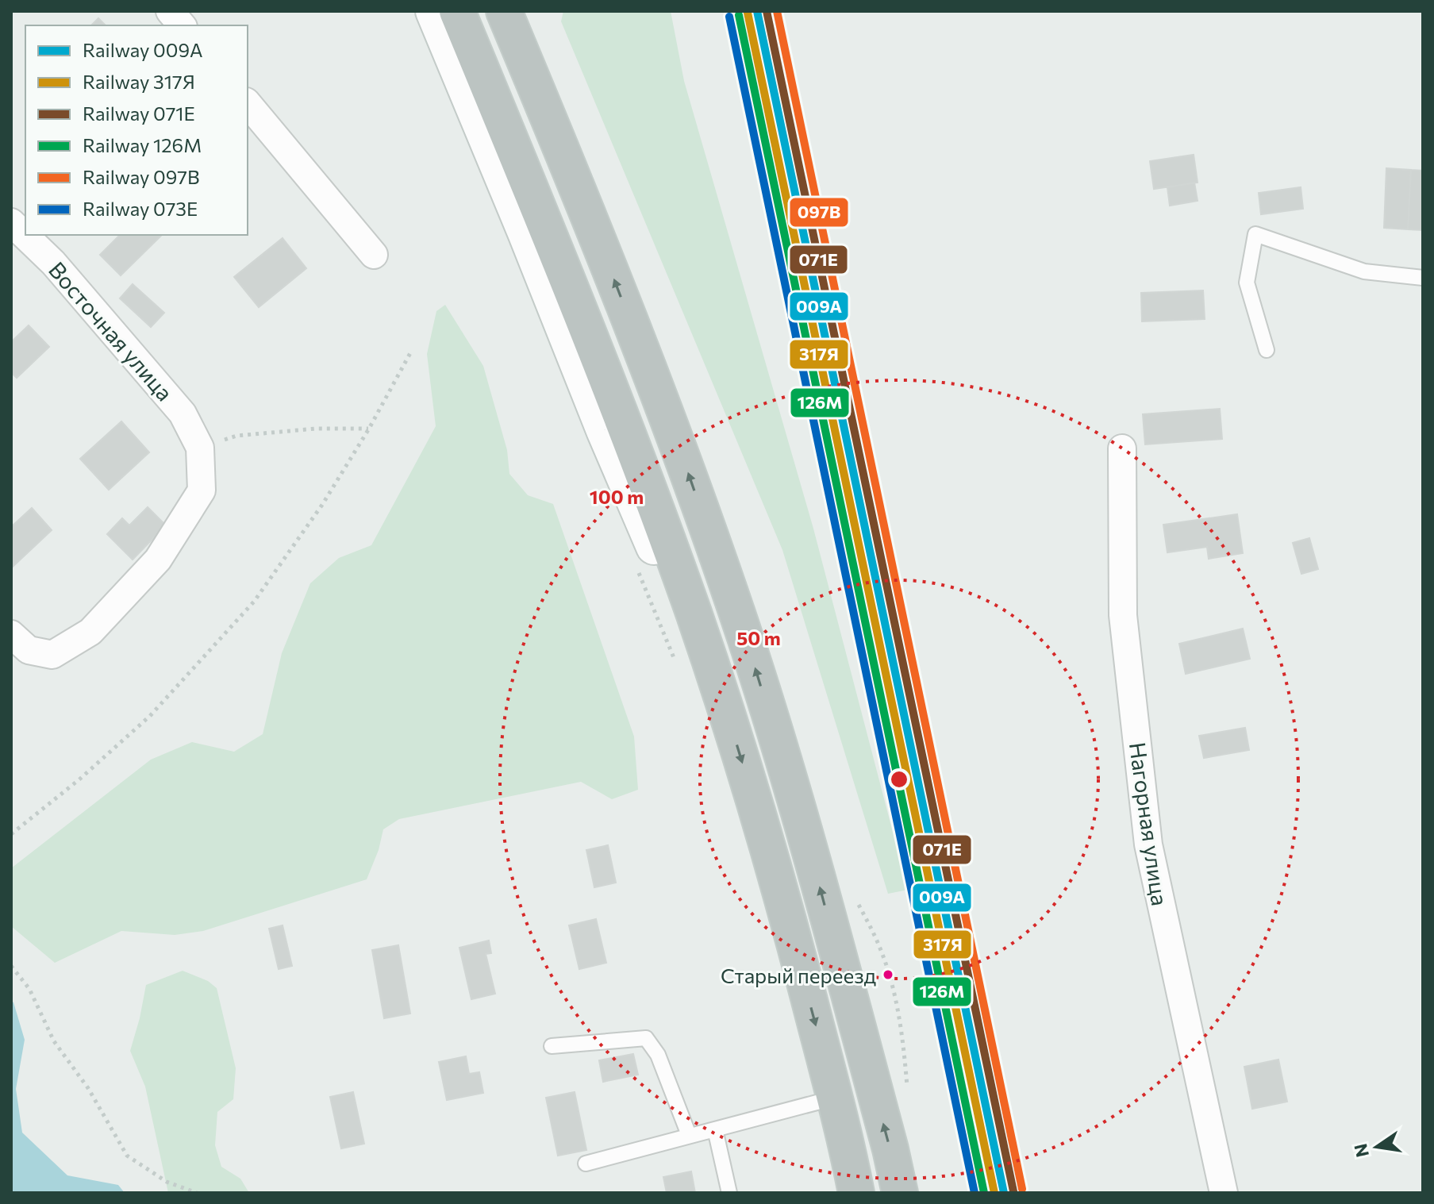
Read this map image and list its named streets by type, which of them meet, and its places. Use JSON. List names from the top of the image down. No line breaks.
{"streets":{"street":["Восточная улица","Нагорная улица"]},"places":["Старый переезд"],"lines":["rail line 009А","rail line 071Е","rail line 097В","rail line 317Я","rail line 126М","rail line 073Е"],"legend":["Railway 009А","Railway 317Я","Railway 071Е","Railway 126М","Railway 097В","Railway 073Е"],"north":"left","rings":["100 m","50 m"]}
